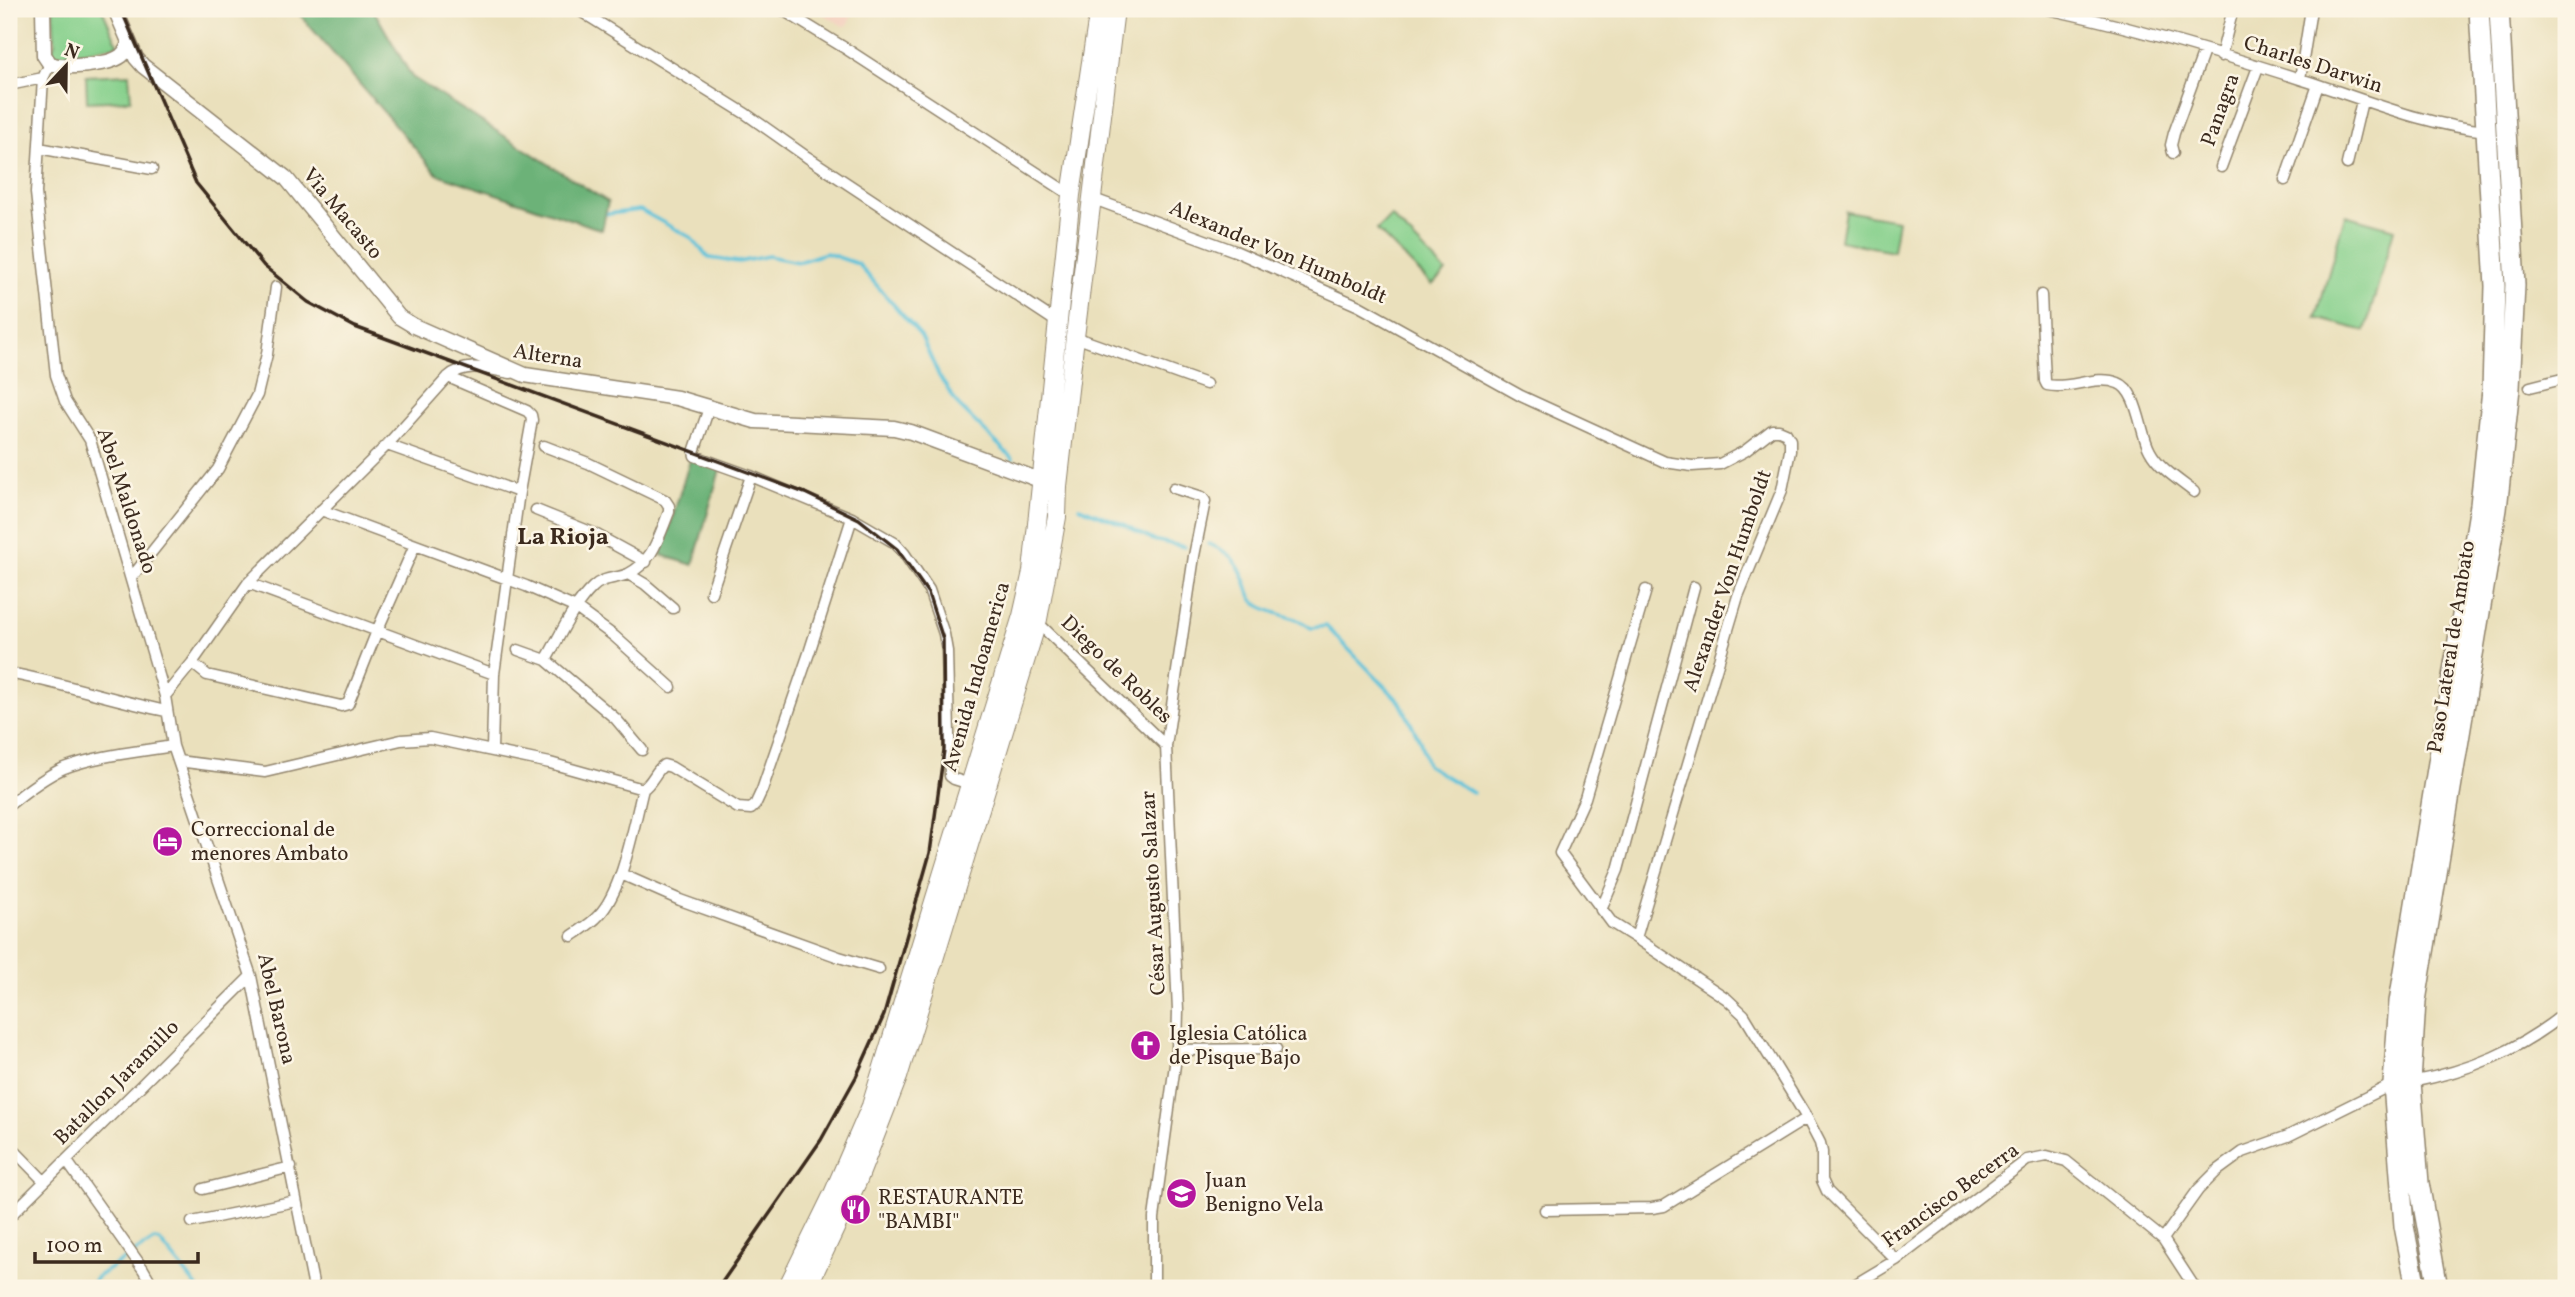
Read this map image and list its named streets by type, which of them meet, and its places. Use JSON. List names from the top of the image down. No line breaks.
{"streets":{"highway":["Paso Lateral de Ambato"],"main road":["Avenida Indoamerica"],"street":["Charles Darwin","Panagra","Via Macasto","Alexander Von Humboldt","Alterna","Abel Maldonado","Diego de Robles","César Augusto Salazar","Abel Barona","Batallon Jaramillo","Francisco Becerra"]},"crossings":[["Charles Darwin","Panagra"],["Charles Darwin","Paso Lateral de Ambato"],["Via Macasto","Alterna"],["Alexander Von Humboldt","Avenida Indoamerica"],["Alterna","Avenida Indoamerica"],["Abel Maldonado","Abel Barona"],["Diego de Robles","Avenida Indoamerica"],["Diego de Robles","César Augusto Salazar"],["Abel Barona","Batallon Jaramillo"]],"districts":["La Rioja"],"places":{"hotel":["Correccional de menores Ambato"],"church":["Iglesia Católica de Pisque Bajo"],"school or university":["Juan Benigno Vela"],"restaurant":["RESTAURANTE \"BAMBI\""]},"scale_bar":"100 m","north":"top"}
